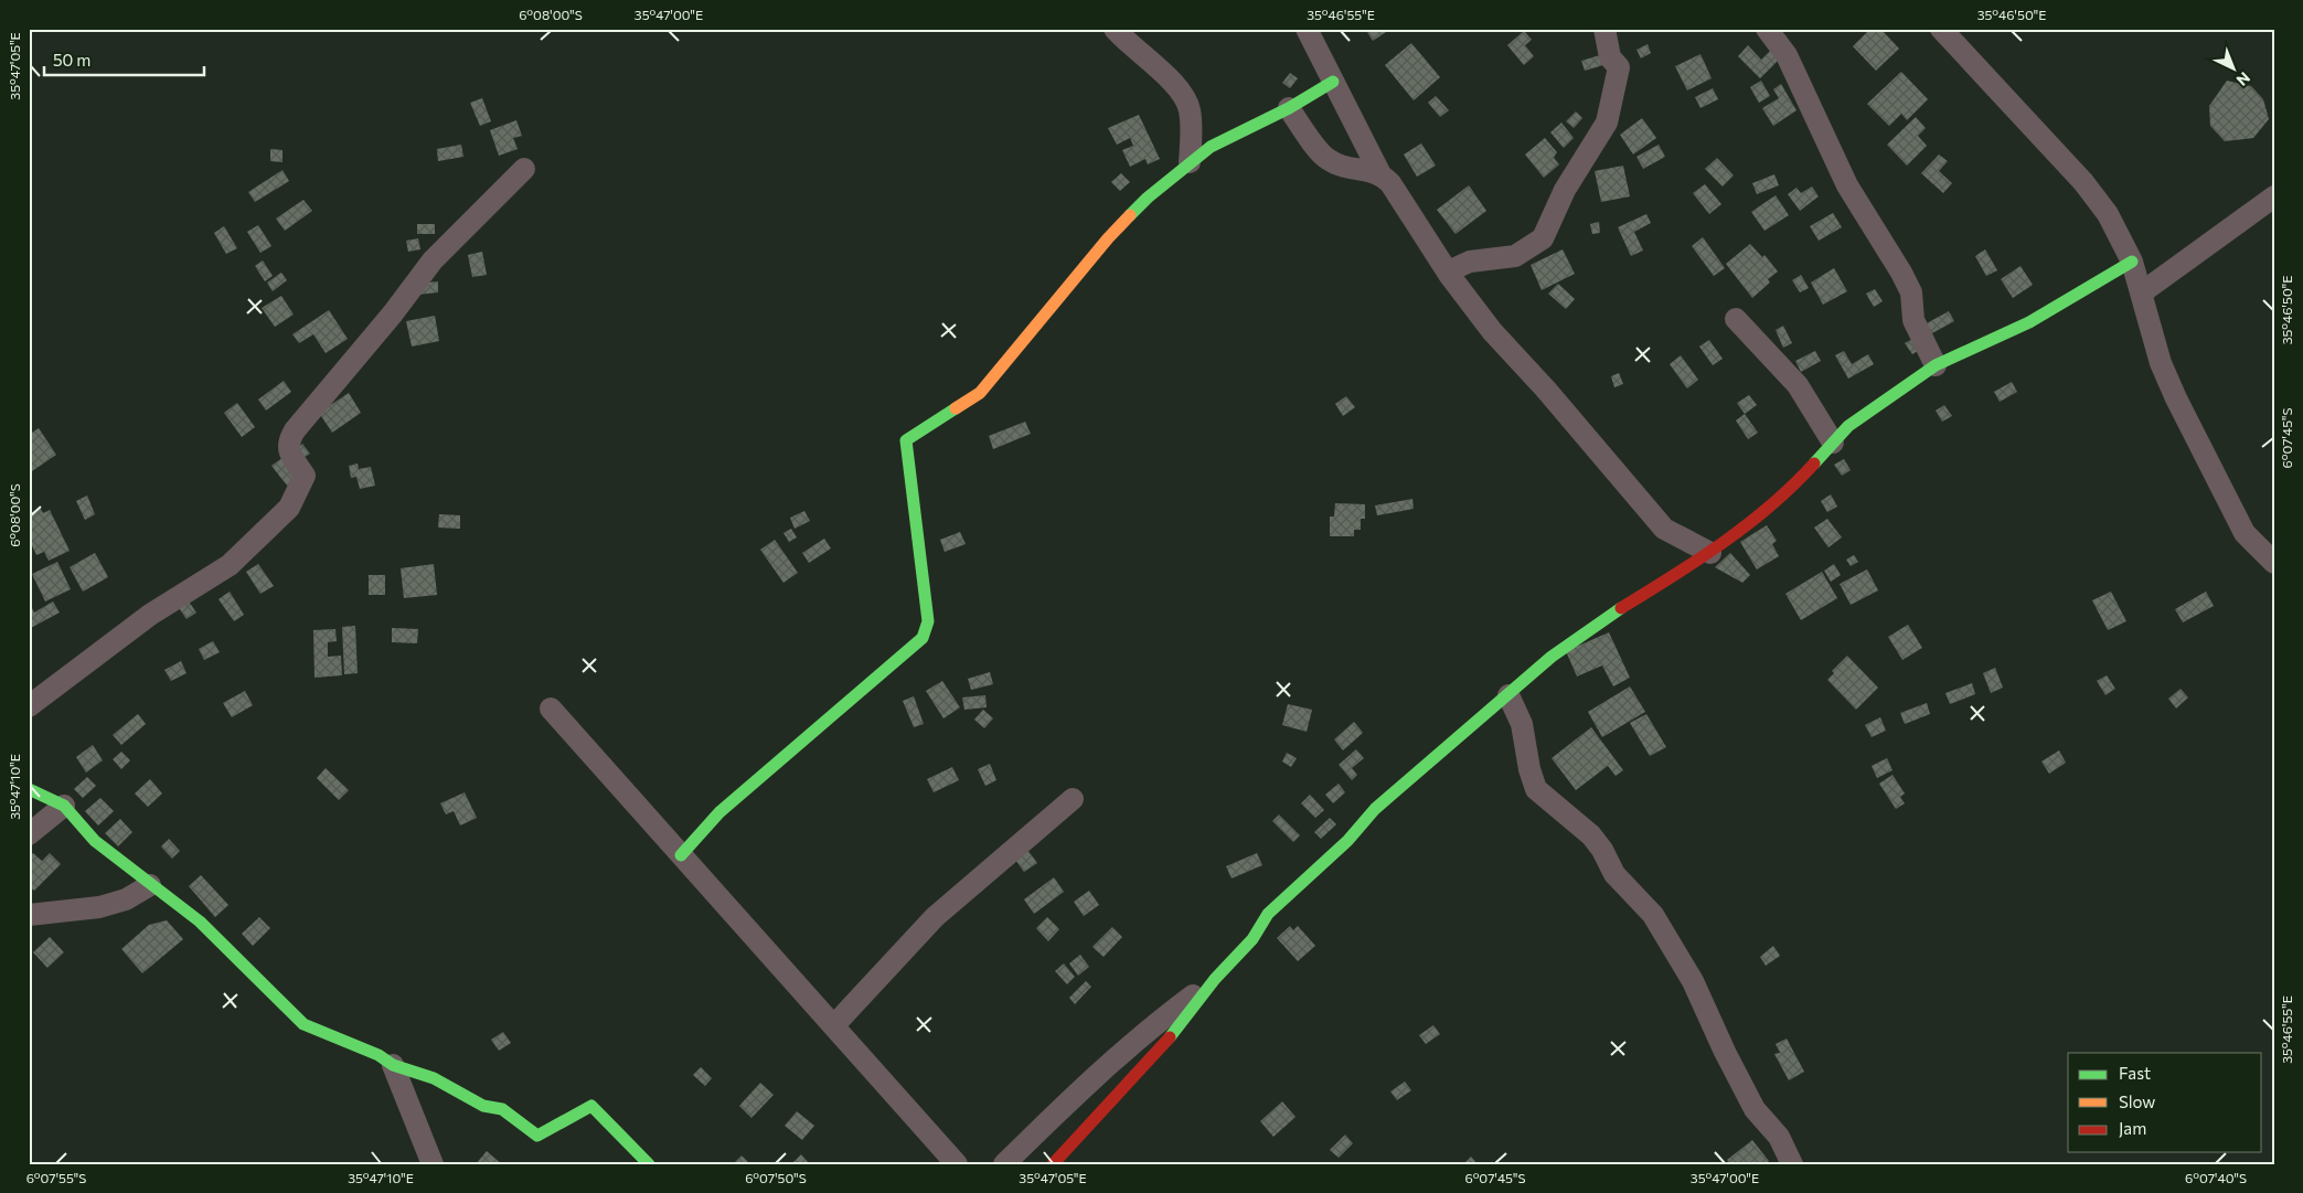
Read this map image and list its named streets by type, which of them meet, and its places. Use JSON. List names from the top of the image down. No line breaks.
{"legend":["Fast","Slow","Jam"],"scale_bar":"50 m","north":"bottom right","coordinates":["6°08'00\"S","35°47'00\"E","35°46'55\"E","35°46'50\"E","35°47'05\"E","6°07'45\"S","35°47'10\"E","6°07'55\"S","6°07'50\"S","6°07'40\"S"]}
